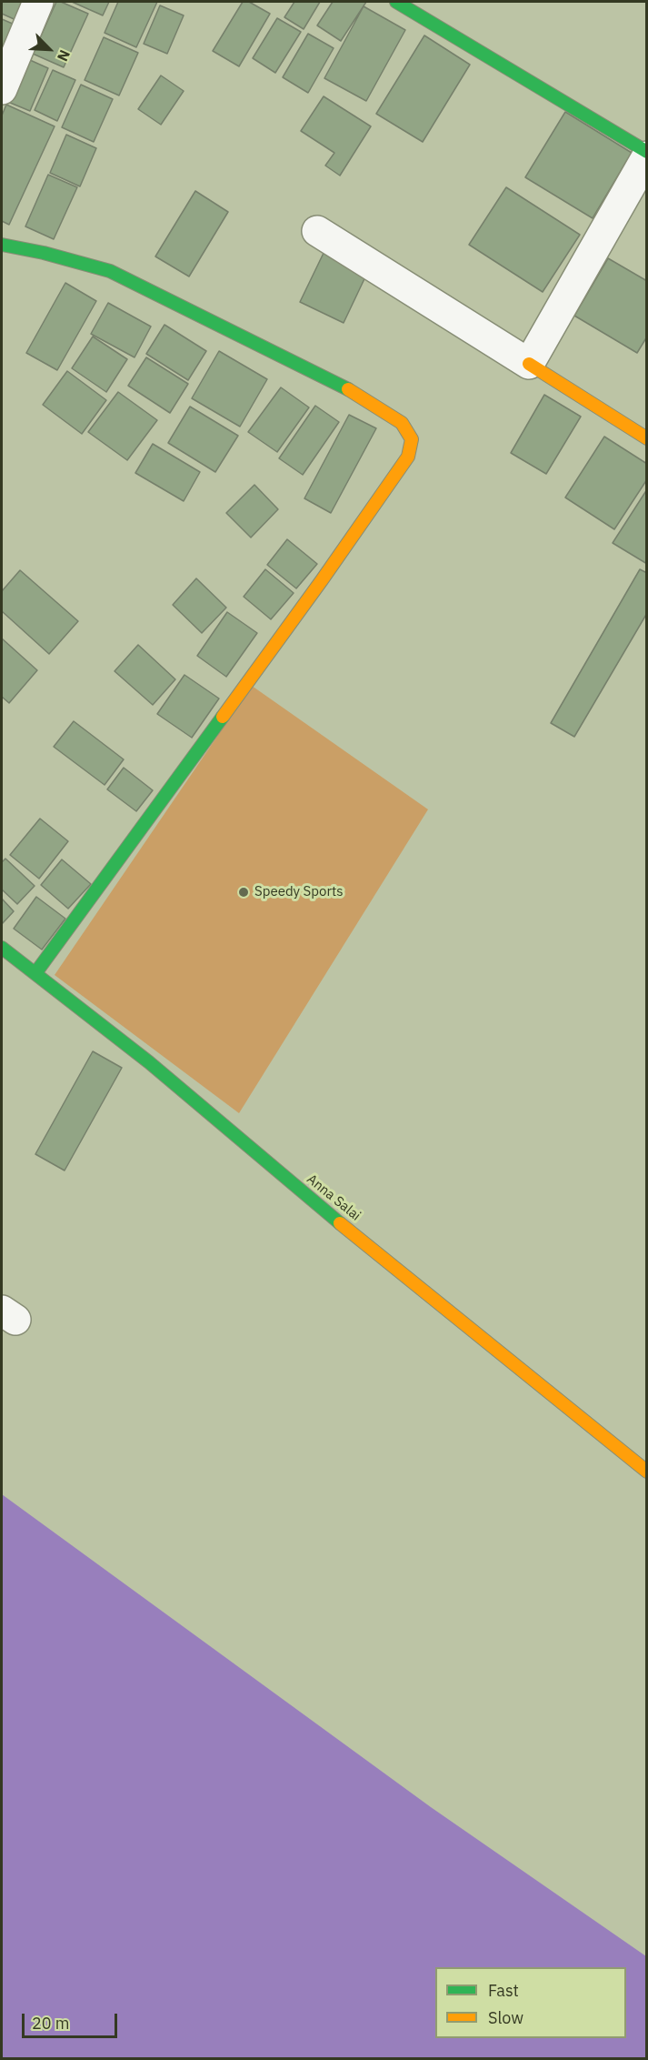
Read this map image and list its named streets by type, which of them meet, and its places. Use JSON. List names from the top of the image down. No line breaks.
{"streets":{"street":["Anna Salai"]},"places":["Speedy Sports"],"legend":["Fast","Slow"],"scale_bar":"20 m","north":"bottom right"}
